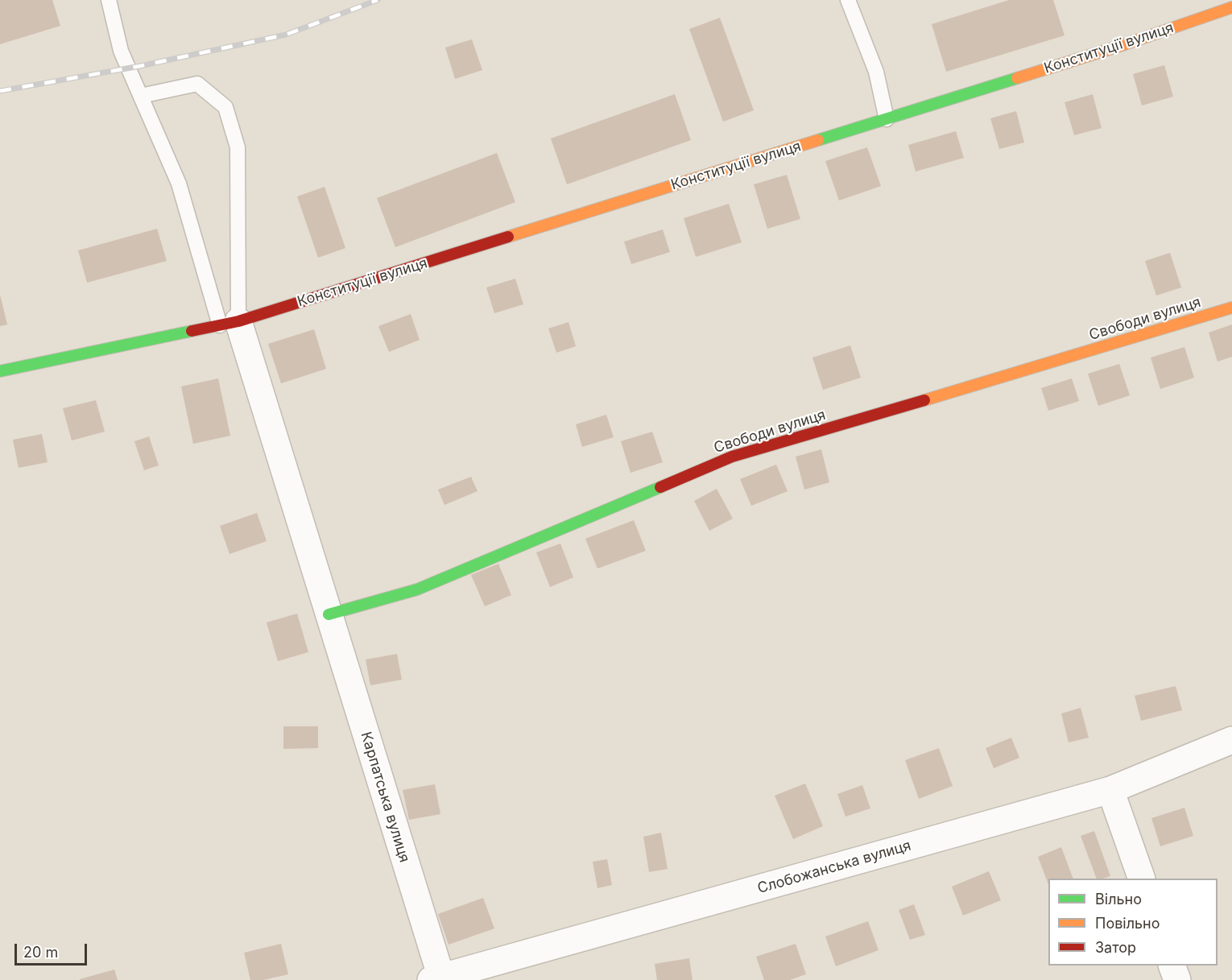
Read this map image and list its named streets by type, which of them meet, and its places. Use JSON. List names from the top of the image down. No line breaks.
{"streets":{"street":["Конституції вулиця","Свободи вулиця","Карпатська вулиця","Слобожанська вулиця"]},"crossings":[["Свободи вулиця","Карпатська вулиця"],["Карпатська вулиця","Слобожанська вулиця"]],"legend":["Вільно","Повільно","Затор"],"scale_bar":"20 m"}
